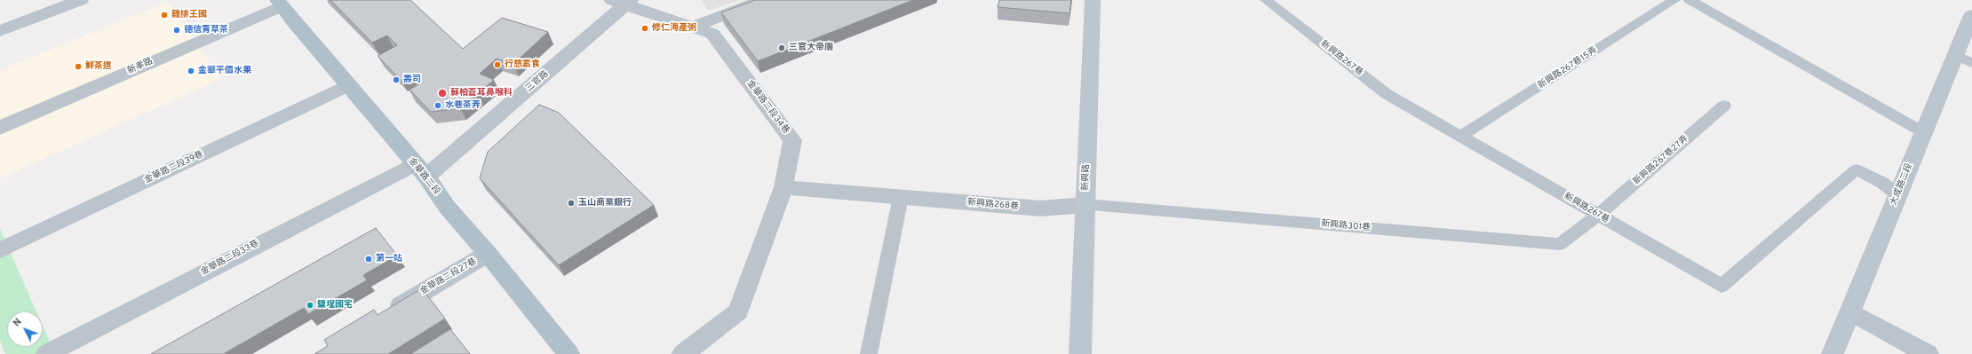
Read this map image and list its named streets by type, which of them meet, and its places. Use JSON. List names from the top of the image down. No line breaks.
{"streets":{"main road":["金華路二段"],"street":["新孝路","三官路","金華路二段34巷","金華路二段39巷","新興路","大成路二段","新興路268巷","金華路二段33巷","金華路二段27巷"],"lane":["新興路267巷","新興路267巷15弄","新興路267巷27弄","新興路301巷"]},"crossings":[["新興路267巷","新興路267巷15弄"],["新興路267巷","新興路267巷27弄"],["新興路267巷","大成路二段"],["新興路267巷","新興路301巷"],["新孝路","金華路二段"],["三官路","金華路二段34巷"],["三官路","金華路二段"],["三官路","金華路二段33巷"],["金華路二段34巷","新興路268巷"],["新興路267巷27弄","新興路301巷"],["金華路二段39巷","金華路二段"],["金華路二段","金華路二段33巷"],["金華路二段","金華路二段27巷"],["新興路","新興路268巷"],["新興路","新興路301巷"],["新興路268巷","新興路301巷"]],"places":["雞排王國","修仁海產粥","德信青草茶","三官大帝廟","行慈素食","鮮茶道","金華平價水果","壽司","蘇柏蒼耳鼻喉科","水巷茶弄","玉山商業銀行","第一站","鹽埕國宅"],"north":"top left"}
